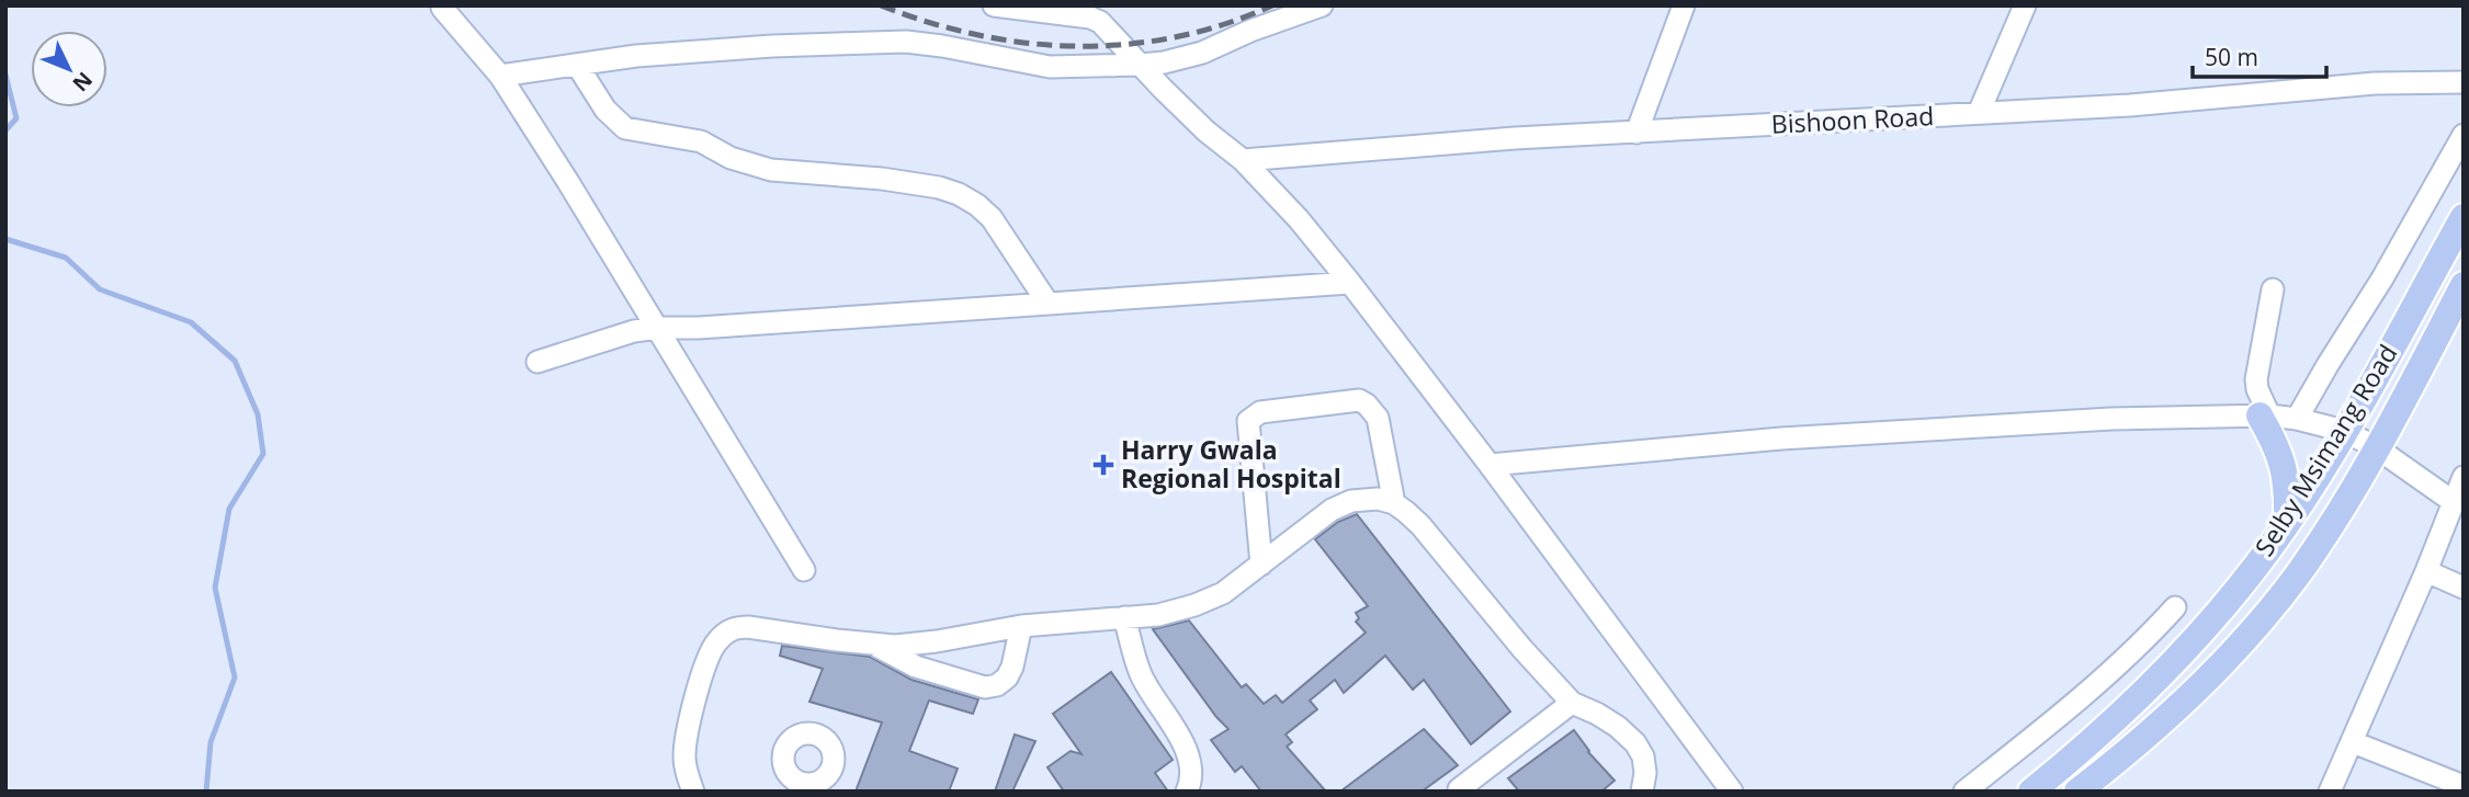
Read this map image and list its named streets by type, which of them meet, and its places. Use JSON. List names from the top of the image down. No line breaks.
{"streets":{"main road":["Selby Msimang Road"],"street":["Bishoon Road"]},"places":{"health":["Harry Gwala Regional Hospital"]},"scale_bar":"50 m","north":"bottom right"}
